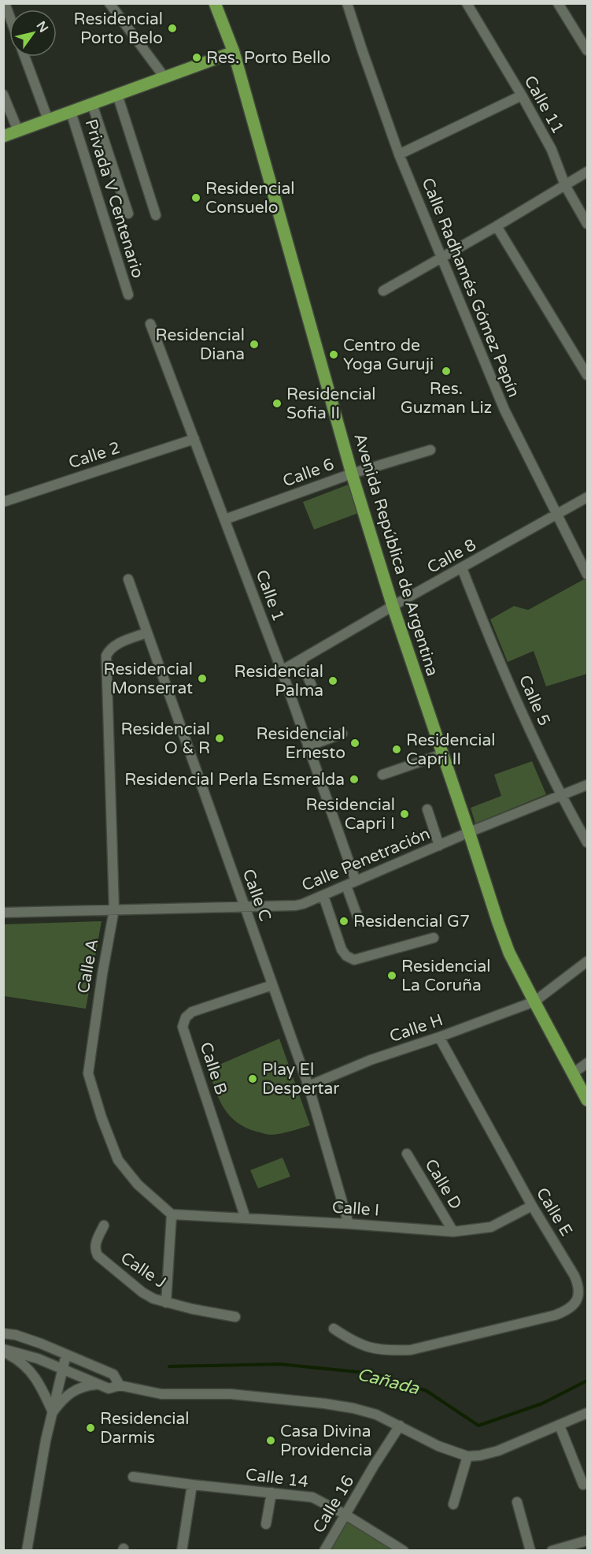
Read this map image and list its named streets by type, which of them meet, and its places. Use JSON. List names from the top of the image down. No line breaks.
{"streets":{"main road":["Avenida República de Argentina"],"street":["Calle 11","Privada V Centenario","Calle Radhamés Gómez Pepín","Calle 2","Calle 6","Calle 8","Calle 1","Calle 5","Calle Penetración","Calle C","Calle A","Calle H","Calle B","Calle D","Calle I","Calle E","Calle J","Calle 14","Calle 16"]},"crossings":[["Calle Radhamés Gómez Pepín","Calle 8"],["Calle 2","Calle 1"],["Calle 6","Avenida República de Argentina"],["Calle 6","Calle 1"],["Avenida República de Argentina","Calle 8"],["Avenida República de Argentina","Calle Penetración"],["Avenida República de Argentina","Calle H"],["Calle 8","Calle 1"],["Calle 8","Calle 5"],["Calle 1","Calle Penetración"],["Calle 5","Calle Penetración"],["Calle Penetración","Calle C"],["Calle Penetración","Calle A"],["Calle C","Calle A"],["Calle C","Calle H"],["Calle C","Calle B"],["Calle C","Calle I"],["Calle A","Calle I"],["Calle H","Calle E"],["Calle B","Calle I"],["Calle D","Calle I"],["Calle I","Calle E"],["Calle 14","Calle 16"]],"water":["Cañada"],"places":["Residencial Porto Belo","Res. Porto Bello","Residencial Consuelo","Residencial Diana","Centro de Yoga Guruji","Res. Guzman Liz","Residencial Sofia II","Residencial Monserrat","Residencial Palma","Residencial O & R","Residencial Ernesto","Residencial Capri II","Residencial Perla Esmeralda","Residencial Capri I","Residencial G7","Residencial La Coruña","Play El Despertar","Residencial Darmis","Casa Divina Providencia"],"north":"top right"}
